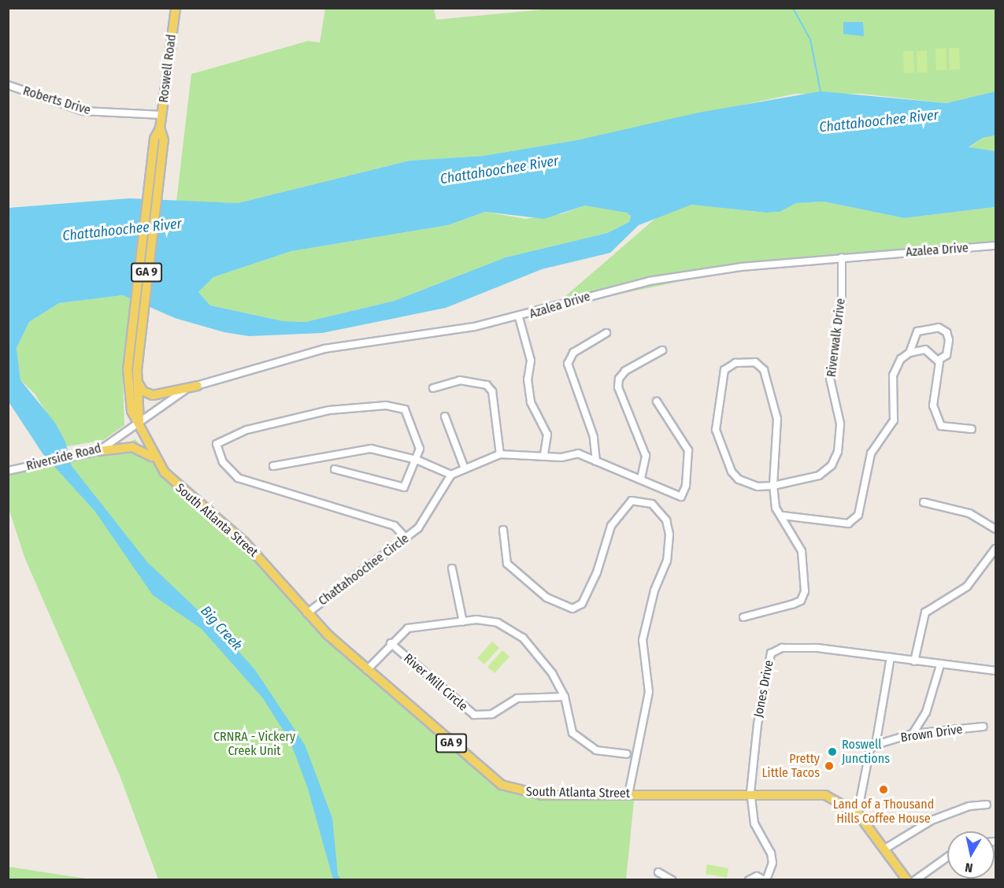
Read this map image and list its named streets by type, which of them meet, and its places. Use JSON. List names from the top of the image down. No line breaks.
{"streets":{"main road":["Roswell Road","GA 9","South Atlanta Street"],"street":["Roberts Drive","Azalea Drive","Riverwalk Drive","Riverside Road","Chattahoochee Circle","River Mill Circle","Jones Drive","Brown Drive"]},"crossings":[["Roswell Road","Roberts Drive"],["Roswell Road","South Atlanta Street"],["Azalea Drive","Riverwalk Drive"],["Azalea Drive","Riverside Road"],["Azalea Drive","South Atlanta Street"],["Riverside Road","South Atlanta Street"],["South Atlanta Street","Chattahoochee Circle"],["South Atlanta Street","Jones Drive"]],"water":["Chattahoochee River","Big Creek"],"parks":["CRNRA - Vickery Creek Unit"],"places":["Roswell Junctions","Pretty Little Tacos","Land of a Thousand Hills Coffee House"],"north":"bottom"}
